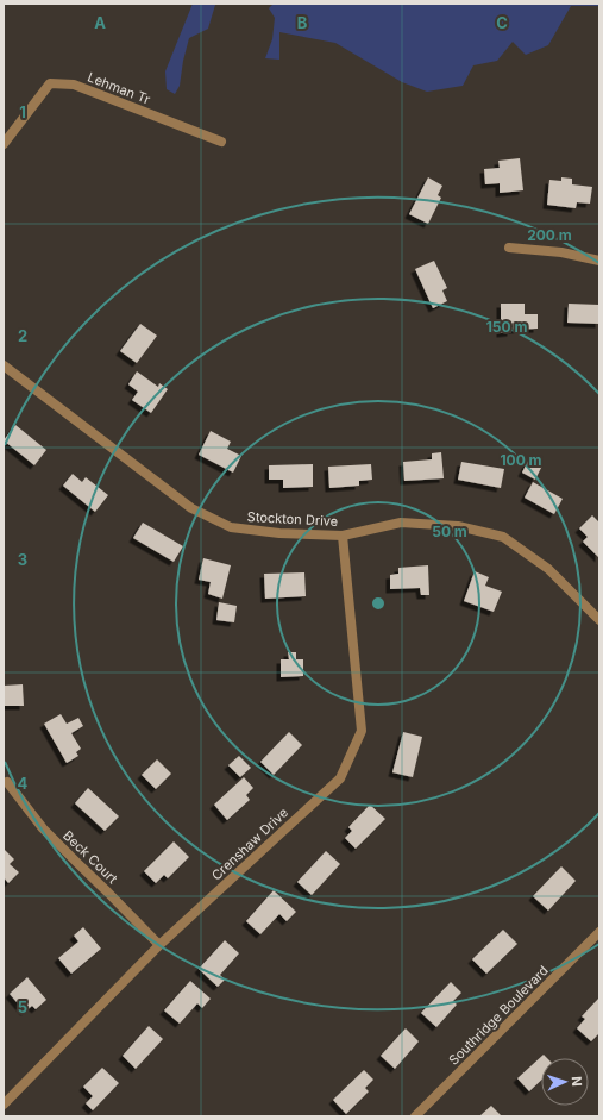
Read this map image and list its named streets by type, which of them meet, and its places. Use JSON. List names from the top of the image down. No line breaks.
{"streets":{"street":["Lehman Tr","Stockton Drive","Crenshaw Drive","Beck Court","Southridge Boulevard"]},"crossings":[["Stockton Drive","Crenshaw Drive"],["Crenshaw Drive","Beck Court"]],"north":"right","grid":{"columns":["A","B","C"],"rows":["1","2","3","4","5"]},"rings":["200 m","150 m","100 m","50 m"]}
